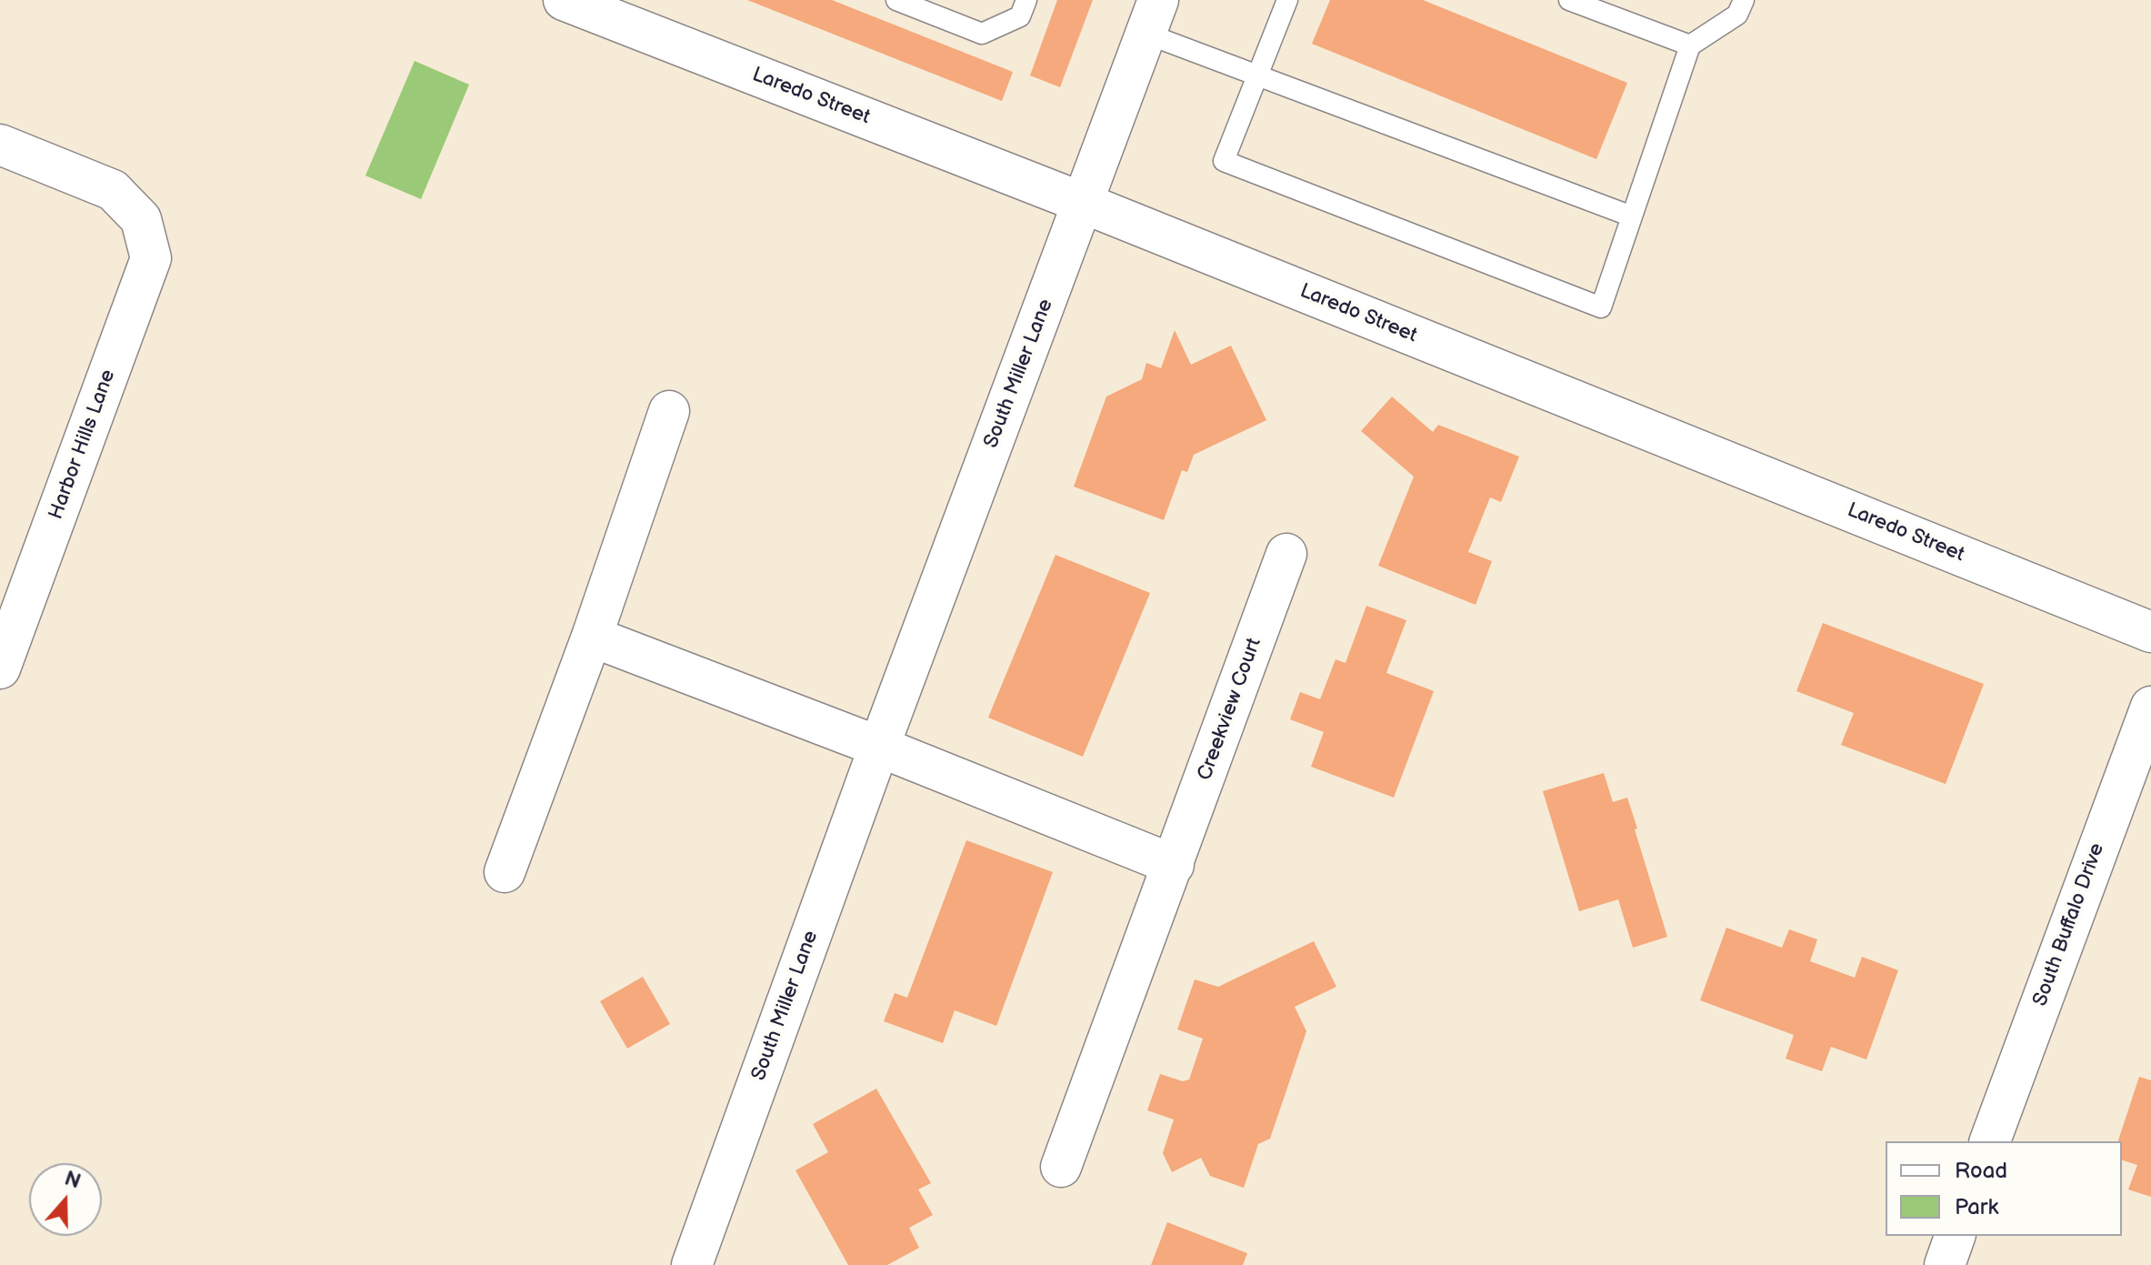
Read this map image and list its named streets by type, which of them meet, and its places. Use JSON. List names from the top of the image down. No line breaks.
{"streets":{"street":["Laredo Street","South Miller Lane","Harbor Hills Lane","Creekview Court","South Buffalo Drive"]},"crossings":[["Laredo Street","South Miller Lane"]],"legend":["Road","Park"],"north":"top"}
